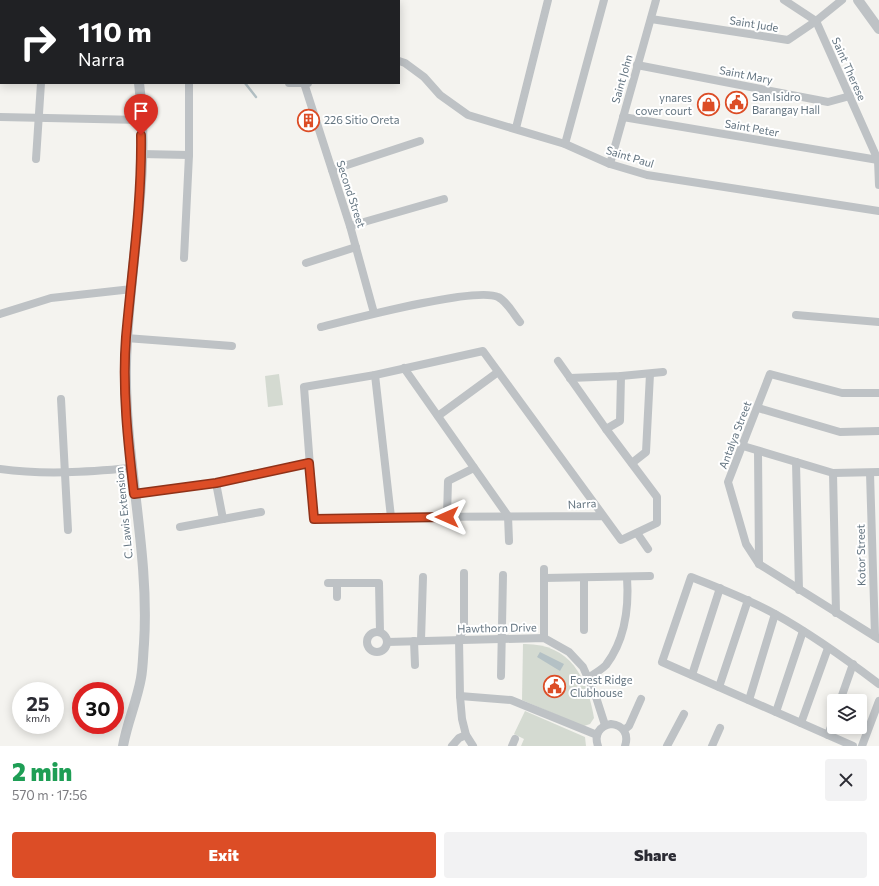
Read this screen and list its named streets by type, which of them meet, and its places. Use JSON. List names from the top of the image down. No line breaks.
{"streets":{"street":["Saint Jude","Saint Therese","Saint Mary","Saint John","Saint Peter","Saint Paul","Second Street","Antalya Street","Narra","C. Lawis Extension","Kotor Street","Hawthorn Drive"]},"crossings":[["Saint Jude","Saint Therese"],["Saint Jude","Saint John"],["Saint Therese","Saint Mary"],["Saint Therese","Saint Peter"],["Saint Mary","Saint John"],["Saint John","Saint Peter"],["Saint John","Saint Paul"],["Antalya Street","Kotor Street"]],"places":{"public building":["San Isidro Barangay Hall","Forest Ridge Clubhouse"],"shop":["ynares cover court"],"building":["226 Sitio Oreta"]},"page":{"turn":["110 m","Narra"],"speed":"25 km/h","limit":"30","heading":["2 min","570 m · 17:56"],"buttons":["Exit","Share"]}}
